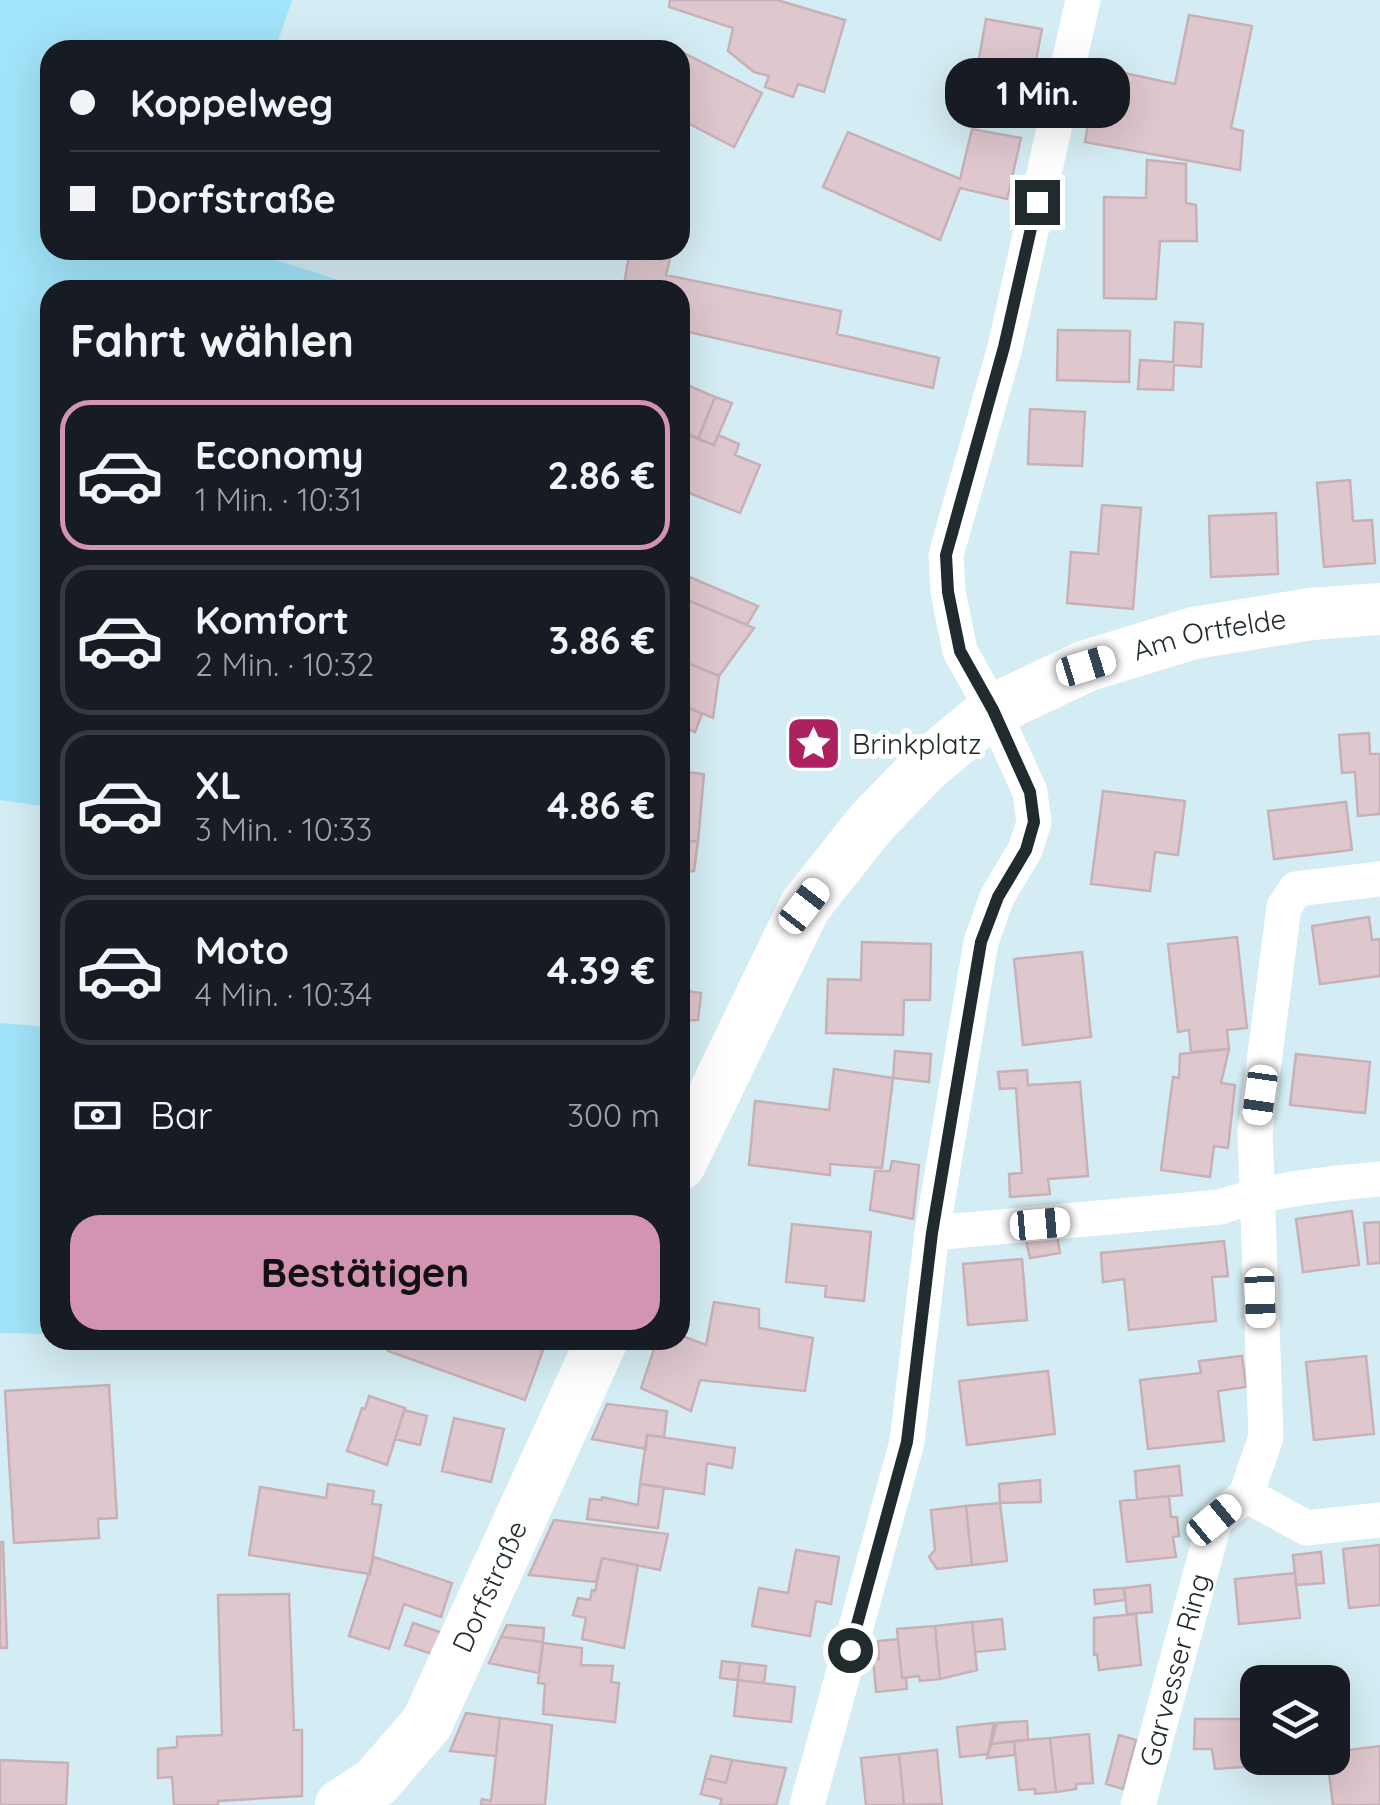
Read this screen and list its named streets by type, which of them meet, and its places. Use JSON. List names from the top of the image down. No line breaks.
{"streets":{"street":["Am Ortfelde","Dorfstraße","Garvesser Ring"]},"places":{"place":["Brinkplatz"]},"page":{"banner":["Koppelweg","Dorfstraße"],"bubble":"1 Min.","heading":"Fahrt wählen","list":[{"name":"Economy","note":"1 Min. · 10:31","value":"2.86 €"},{"name":"Komfort","note":"2 Min. · 10:32","value":"3.86 €"},{"name":"XL","note":"3 Min. · 10:33","value":"4.86 €"},{"name":"Moto","note":"4 Min. · 10:34","value":"4.39 €"}],"pay":["Bar","300 m"],"buttons":"Bestätigen"}}
